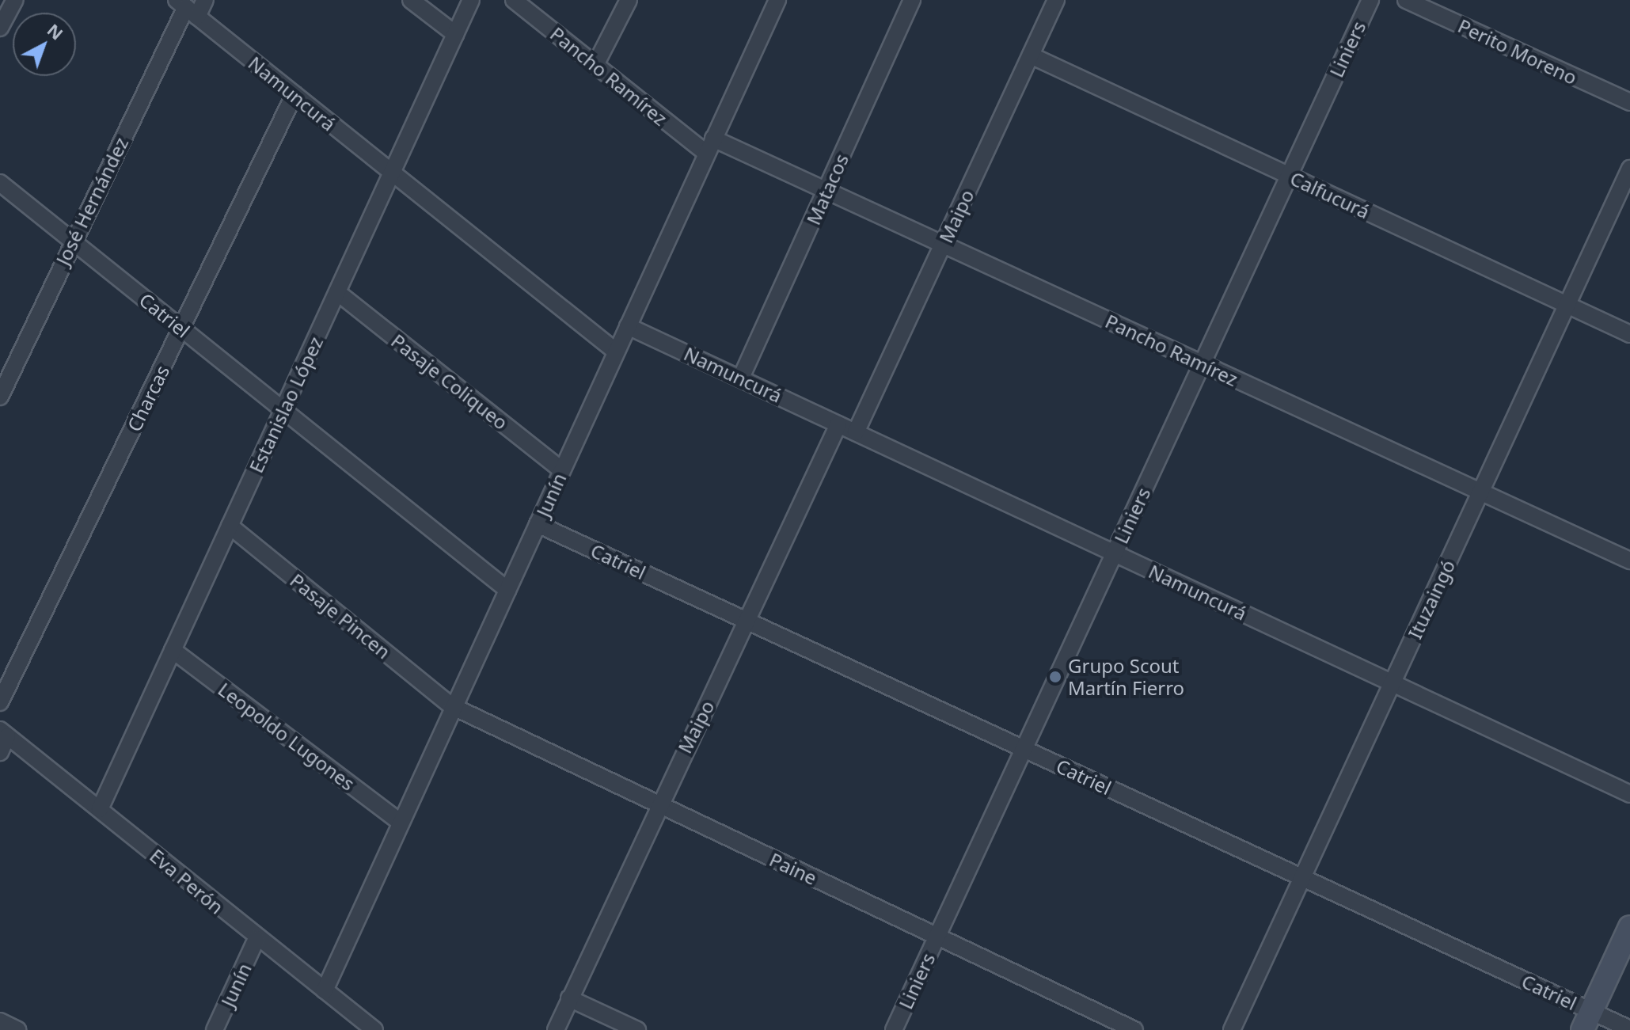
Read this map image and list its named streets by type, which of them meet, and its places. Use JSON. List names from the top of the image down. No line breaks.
{"streets":{"street":["Liniers","Perito Moreno","Pancho Ramírez","Namuncurá","Matacos","Calfucurá","José Hernández","Maipo","Catriel","Pasaje Coliqueo","Charcas","Estanislao López","Junín","Ituzaingó","Pasaje Pincen","Leopoldo Lugones","Paine","Eva Perón"]},"crossings":[["Liniers","Pancho Ramírez"],["Liniers","Namuncurá"],["Liniers","Calfucurá"],["Liniers","Catriel"],["Liniers","Paine"],["Pancho Ramírez","Matacos"],["Pancho Ramírez","Maipo"],["Pancho Ramírez","Junín"],["Pancho Ramírez","Ituzaingó"],["Namuncurá","Matacos"],["Namuncurá","José Hernández"],["Namuncurá","Maipo"],["Namuncurá","Charcas"],["Namuncurá","Estanislao López"],["Namuncurá","Junín"],["Namuncurá","Ituzaingó"],["Calfucurá","Maipo"],["Calfucurá","Ituzaingó"],["José Hernández","Catriel"],["Maipo","Catriel"],["Maipo","Paine"],["Catriel","Charcas"],["Catriel","Estanislao López"],["Catriel","Junín"],["Catriel","Ituzaingó"],["Pasaje Coliqueo","Estanislao López"],["Pasaje Coliqueo","Junín"],["Estanislao López","Pasaje Pincen"],["Estanislao López","Leopoldo Lugones"],["Estanislao López","Eva Perón"],["Junín","Pasaje Pincen"],["Junín","Leopoldo Lugones"],["Junín","Paine"],["Junín","Eva Perón"],["Pasaje Pincen","Paine"]],"places":["Grupo Scout Martín Fierro"],"north":"top right"}
